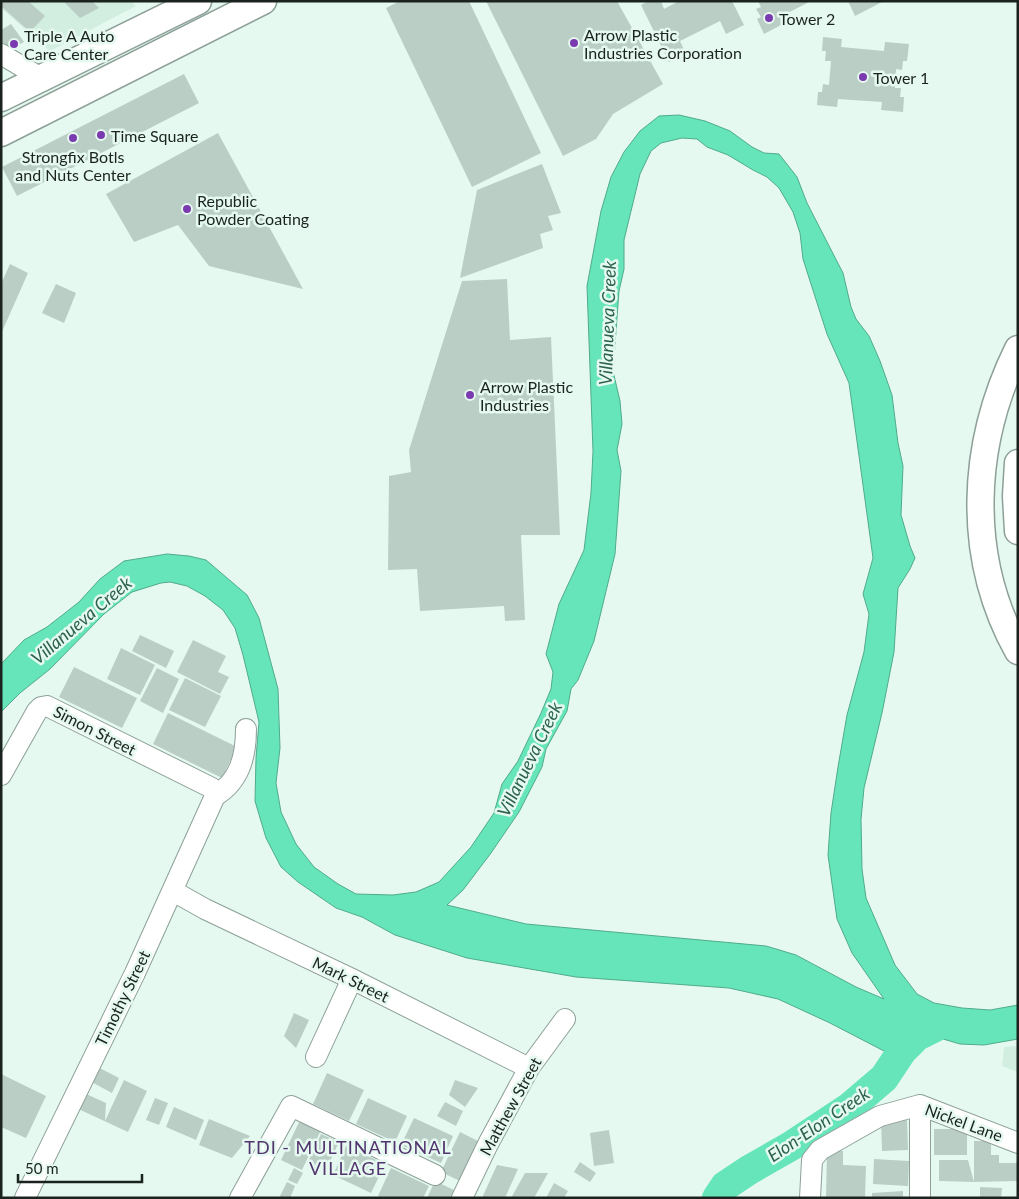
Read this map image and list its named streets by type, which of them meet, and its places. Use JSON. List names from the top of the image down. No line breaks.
{"streets":{"street":["Simon Street","Mark Street","Timothy Street","Matthew Street","Nickel Lane"]},"crossings":[["Simon Street","Timothy Street"],["Mark Street","Timothy Street"],["Mark Street","Matthew Street"]],"districts":["TDI - MULTINATIONAL VILLAGE"],"water":["Villanueva Creek","Elon-Elon Creek"],"places":["Tower 2","Arrow Plastic Industries Corporation","Triple A Auto Care Center","Tower 1","Time Square","Strongfix Botls and Nuts Center","Republic Powder Coating","Arrow Plastic Industries"],"scale_bar":"50 m"}
